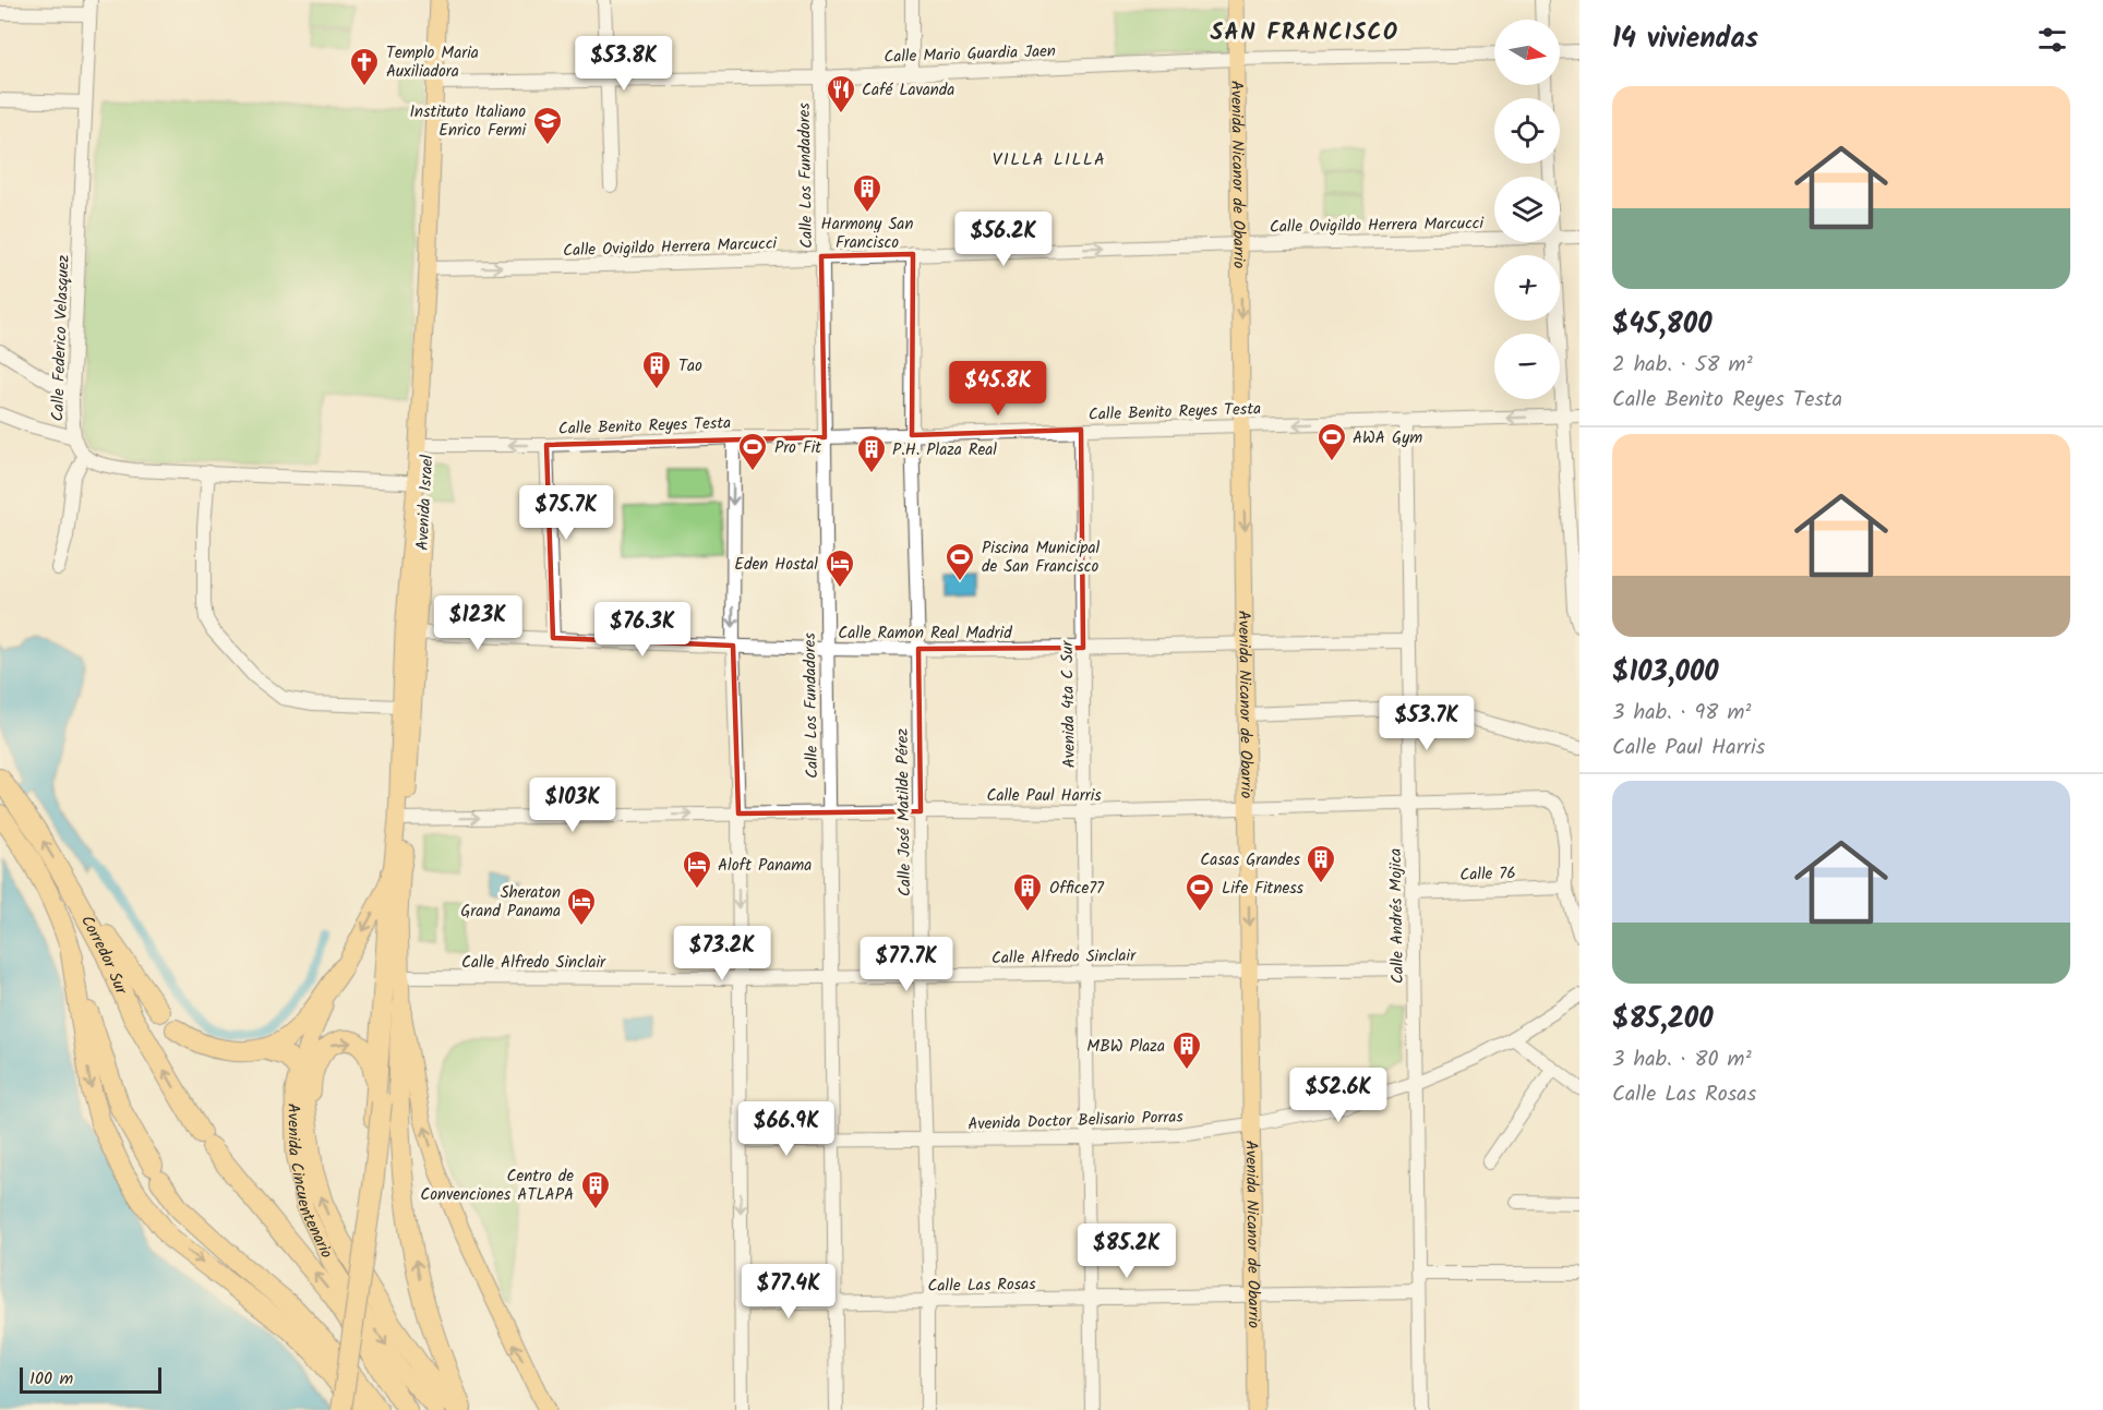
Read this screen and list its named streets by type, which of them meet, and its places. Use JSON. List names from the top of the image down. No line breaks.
{"streets":{"highway":["Corredor Sur"],"main road":["Avenida Nicanor de Obarrio","Avenida Israel","Avenida Cincuentenario"],"street":["Calle Mario Guardia Jaen","Calle Los Fundadores","Calle Ovigildo Herrera Marcucci","Calle Federico Velasquez","Calle Benito Reyes Testa","Calle Ramon Real Madrid","Avenida 4ta C Sur","Calle Paul Harris","Calle José Matilde Pérez","Calle 76","Calle Andrés Mojica","Calle Alfredo Sinclair","Avenida Doctor Belisario Porras","Calle Las Rosas"]},"crossings":[["Calle Mario Guardia Jaen","Calle Los Fundadores"],["Calle Mario Guardia Jaen","Avenida Nicanor de Obarrio"],["Calle Mario Guardia Jaen","Avenida Israel"],["Calle Los Fundadores","Calle Ovigildo Herrera Marcucci"],["Calle Los Fundadores","Calle Benito Reyes Testa"],["Calle Los Fundadores","Calle Ramon Real Madrid"],["Calle Los Fundadores","Calle Paul Harris"],["Calle Los Fundadores","Calle Alfredo Sinclair"],["Calle Los Fundadores","Avenida Doctor Belisario Porras"],["Calle Los Fundadores","Calle Las Rosas"],["Avenida Nicanor de Obarrio","Calle Ovigildo Herrera Marcucci"],["Avenida Nicanor de Obarrio","Calle Benito Reyes Testa"],["Avenida Nicanor de Obarrio","Calle Ramon Real Madrid"],["Avenida Nicanor de Obarrio","Calle Paul Harris"],["Avenida Nicanor de Obarrio","Calle Alfredo Sinclair"],["Avenida Nicanor de Obarrio","Avenida Doctor Belisario Porras"],["Avenida Nicanor de Obarrio","Calle Las Rosas"],["Calle Ovigildo Herrera Marcucci","Avenida Israel"],["Calle Ovigildo Herrera Marcucci","Calle José Matilde Pérez"],["Calle Benito Reyes Testa","Avenida Israel"],["Calle Benito Reyes Testa","Avenida 4ta C Sur"],["Calle Benito Reyes Testa","Calle José Matilde Pérez"],["Calle Benito Reyes Testa","Calle Andrés Mojica"],["Avenida Israel","Calle Ramon Real Madrid"],["Avenida Israel","Calle Paul Harris"],["Avenida Israel","Calle Alfredo Sinclair"],["Avenida Israel","Avenida Cincuentenario"],["Calle Ramon Real Madrid","Avenida 4ta C Sur"],["Calle Ramon Real Madrid","Calle José Matilde Pérez"],["Calle Ramon Real Madrid","Calle Andrés Mojica"],["Avenida 4ta C Sur","Calle Paul Harris"],["Avenida 4ta C Sur","Calle Alfredo Sinclair"],["Avenida 4ta C Sur","Avenida Doctor Belisario Porras"],["Avenida 4ta C Sur","Calle Las Rosas"],["Calle Paul Harris","Calle José Matilde Pérez"],["Calle Paul Harris","Calle 76"],["Calle Paul Harris","Calle Andrés Mojica"],["Calle Paul Harris","Avenida Cincuentenario"],["Calle José Matilde Pérez","Calle Alfredo Sinclair"],["Calle José Matilde Pérez","Avenida Doctor Belisario Porras"],["Calle José Matilde Pérez","Calle Las Rosas"],["Calle 76","Calle Andrés Mojica"],["Calle Andrés Mojica","Calle Alfredo Sinclair"],["Calle Andrés Mojica","Avenida Doctor Belisario Porras"],["Calle Andrés Mojica","Calle Las Rosas"]],"one_way":["Avenida Nicanor de Obarrio","Calle Ovigildo Herrera Marcucci","Calle Benito Reyes Testa"],"districts":["SAN FRANCISCO","VILLA LILLA"],"places":{"church":["Templo Maria Auxiliadora"],"restaurant":["Café Lavanda"],"school or university":["Instituto Italiano Enrico Fermi"],"building":["Harmony San Francisco","Tao","P.H. Plaza Real","Casas Grandes","Office77","MBW Plaza","Centro de Convenciones ATLAPA"],"sports":["AWA Gym","Pro Fit","Piscina Municipal de San Francisco","Life Fitness"],"hotel":["Eden Hostal","Aloft Panama","Sheraton Grand Panama"]},"scale_bar":"100 m","north":"right","page":{"heading":"14 viviendas","map_buttons":["+","−"],"price":["$53.8K","$56.2K","$45.8K","$75.7K","$123K","$76.3K","$53.7K","$103K","$73.2K","$77.7K","$52.6K","$66.9K","$85.2K","$77.4K"],"list":[{"name":"$45,800","note":"2 hab. · 58 m² · Calle Benito Reyes Testa"},{"name":"$103,000","note":"3 hab. · 98 m² · Calle Paul Harris"},{"name":"$85,200","note":"3 hab. · 80 m² · Calle Las Rosas"}],"scale":"100 m"}}
